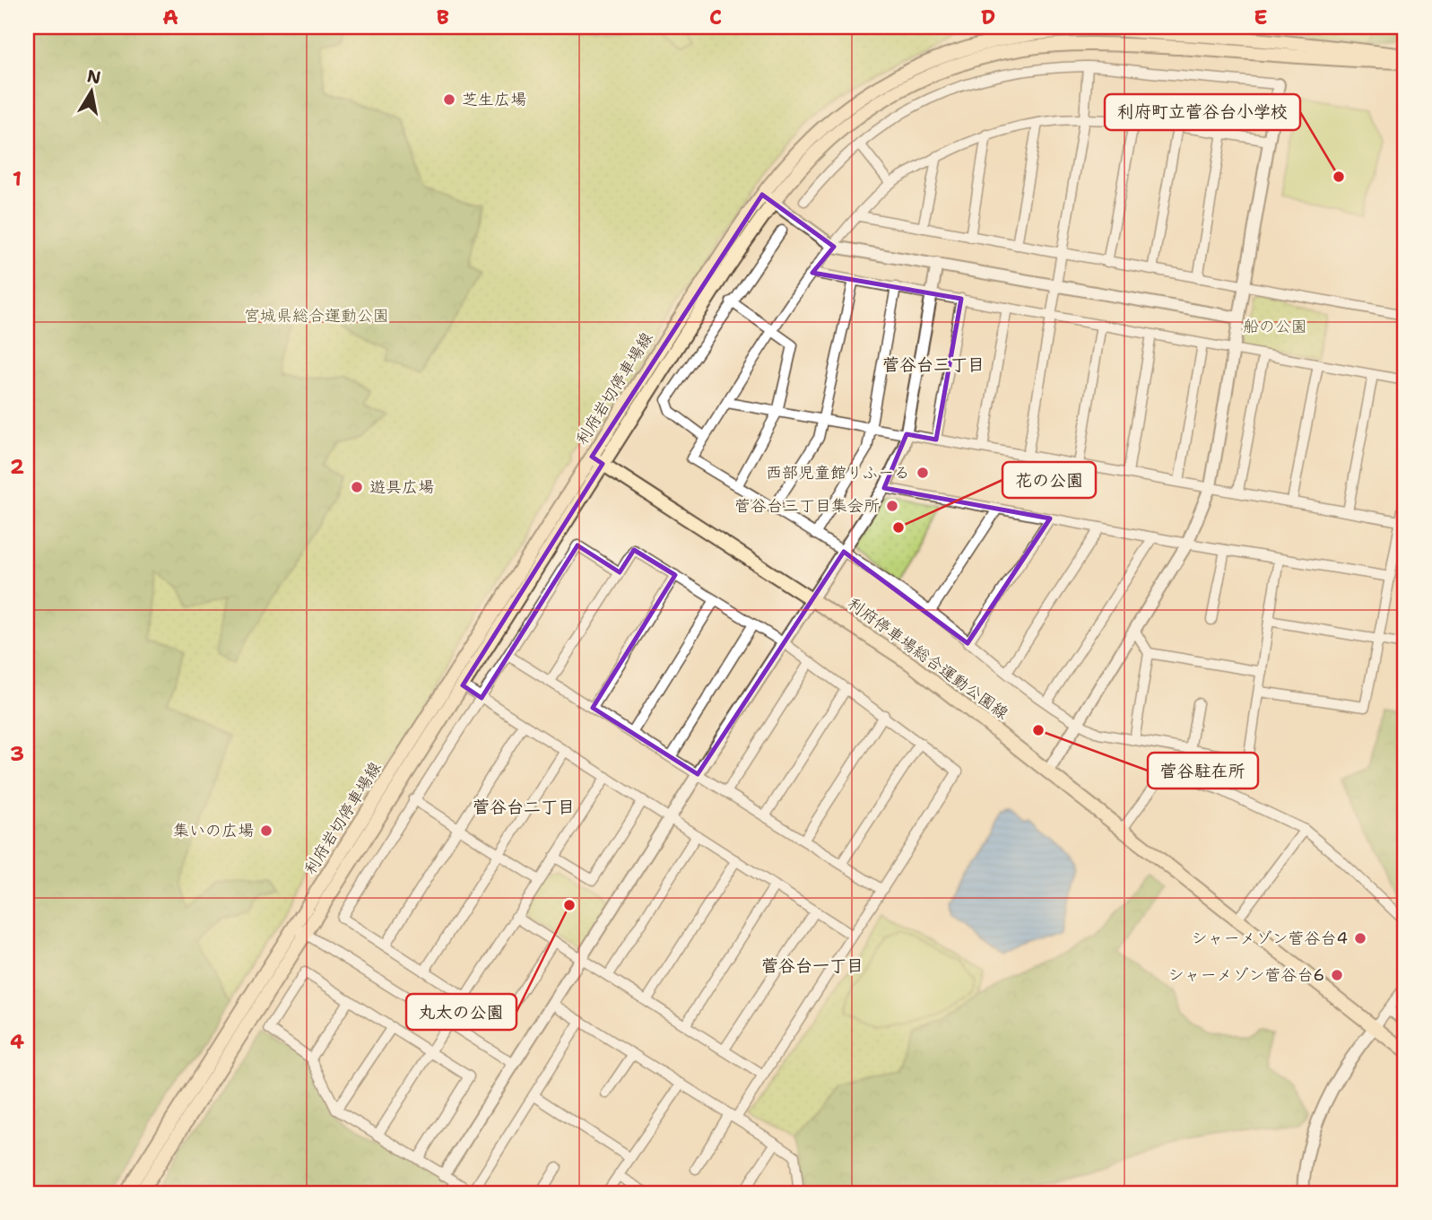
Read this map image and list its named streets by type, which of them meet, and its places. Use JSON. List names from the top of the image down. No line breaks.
{"streets":{"main road":["利府岩切停車場線","利府停車場総合運動公園線"]},"crossings":[["利府岩切停車場線","利府停車場総合運動公園線"]],"districts":["菅谷台三丁目","菅谷台二丁目","菅谷台一丁目"],"parks":["宮城県総合運動公園","船の公園"],"places":["芝生広場","利府町立菅谷台小学校","西部児童館りふーる","遊具広場","菅谷台三丁目集会所","花の公園","菅谷駐在所","集いの広場","丸太の公園","シャーメゾン菅谷台4","シャーメゾン菅谷台6"],"north":"top","grid":{"columns":["A","B","C","D","E"],"rows":["1","2","3","4"]}}
